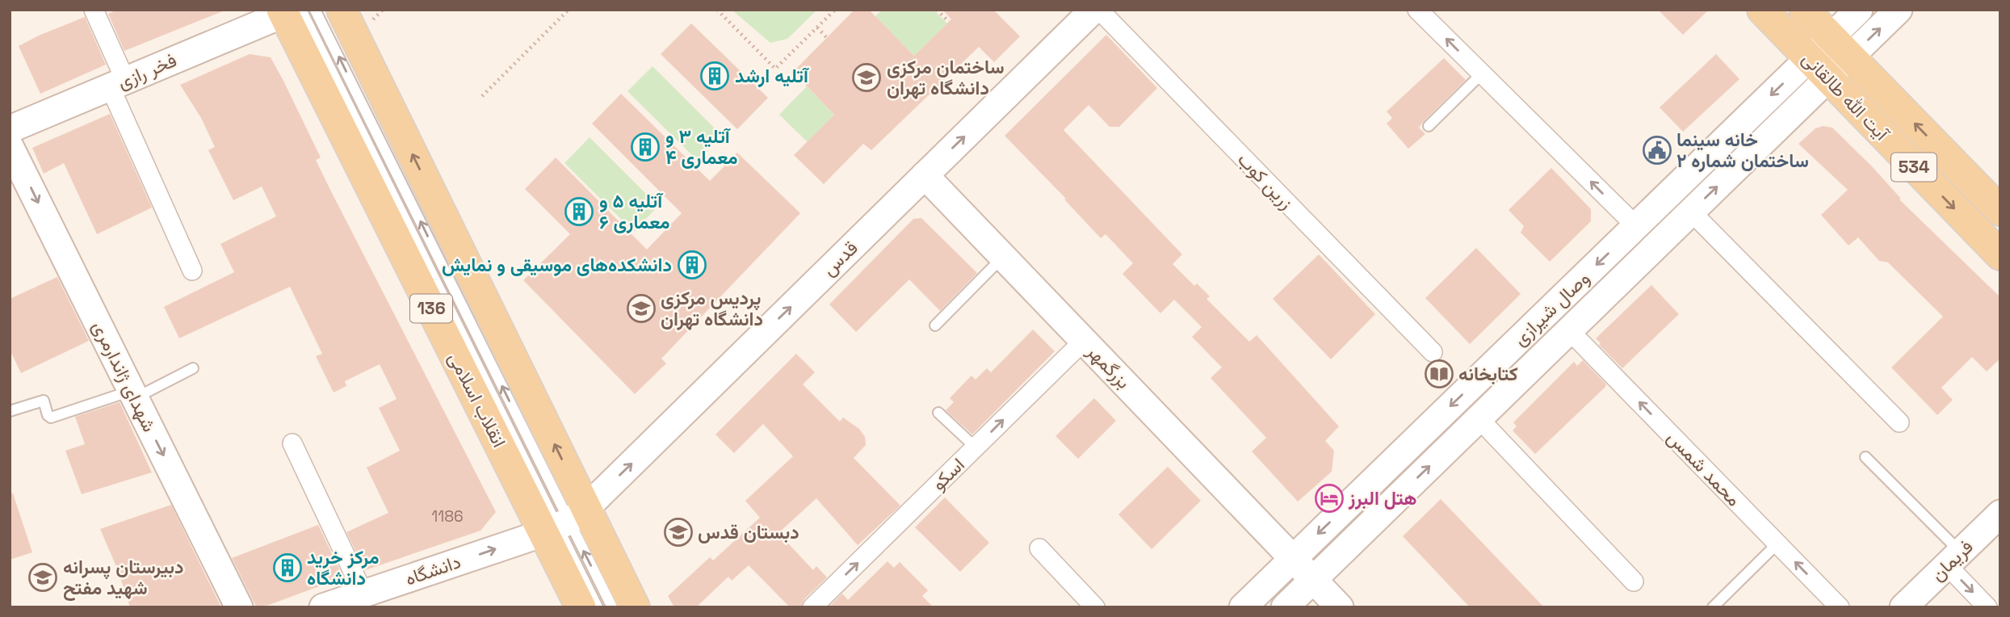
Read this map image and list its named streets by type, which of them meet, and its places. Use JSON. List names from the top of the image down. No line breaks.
{"streets":{"main road":["آیت الله طالقانی","534","136","انقلاب اسلامی"],"street":["فخر رازی","زرین کوب","قدس","وصال شیرازی","بزرگمهر","شهدای ژاندارمری","محمد شمس","اسکو","فریمان","دانشگاه"]},"crossings":[["فخر رازی","انقلاب اسلامی"],["آیت الله طالقانی","وصال شیرازی"],["قدس","بزرگمهر"],["قدس","انقلاب اسلامی"],["قدس","دانشگاه"],["وصال شیرازی","بزرگمهر"],["وصال شیرازی","محمد شمس"],["بزرگمهر","اسکو"],["انقلاب اسلامی","دانشگاه"]],"one_way":["قدس","اسکو","دانشگاه"],"places":{"building":["آتلیه ارشد","آتلیه ۳ و ۴ معماری","آتلیه ۵ و ۶ معماری","دانشکده‌های موسیقی و نمایش","مرکز خرید دانشگاه"],"school or university":["ساختمان مرکزی دانشگاه تهران","پردیس مرکزی دانشگاه‌ تهران","دبستان قدس","دبیرستان پسرانه شهید مفتح"],"public building":["خانه سینما ساختمان شماره ۲"],"library":["کتابخانه"],"hotel":["هتل البرز"]},"house_numbers":["1186"]}
